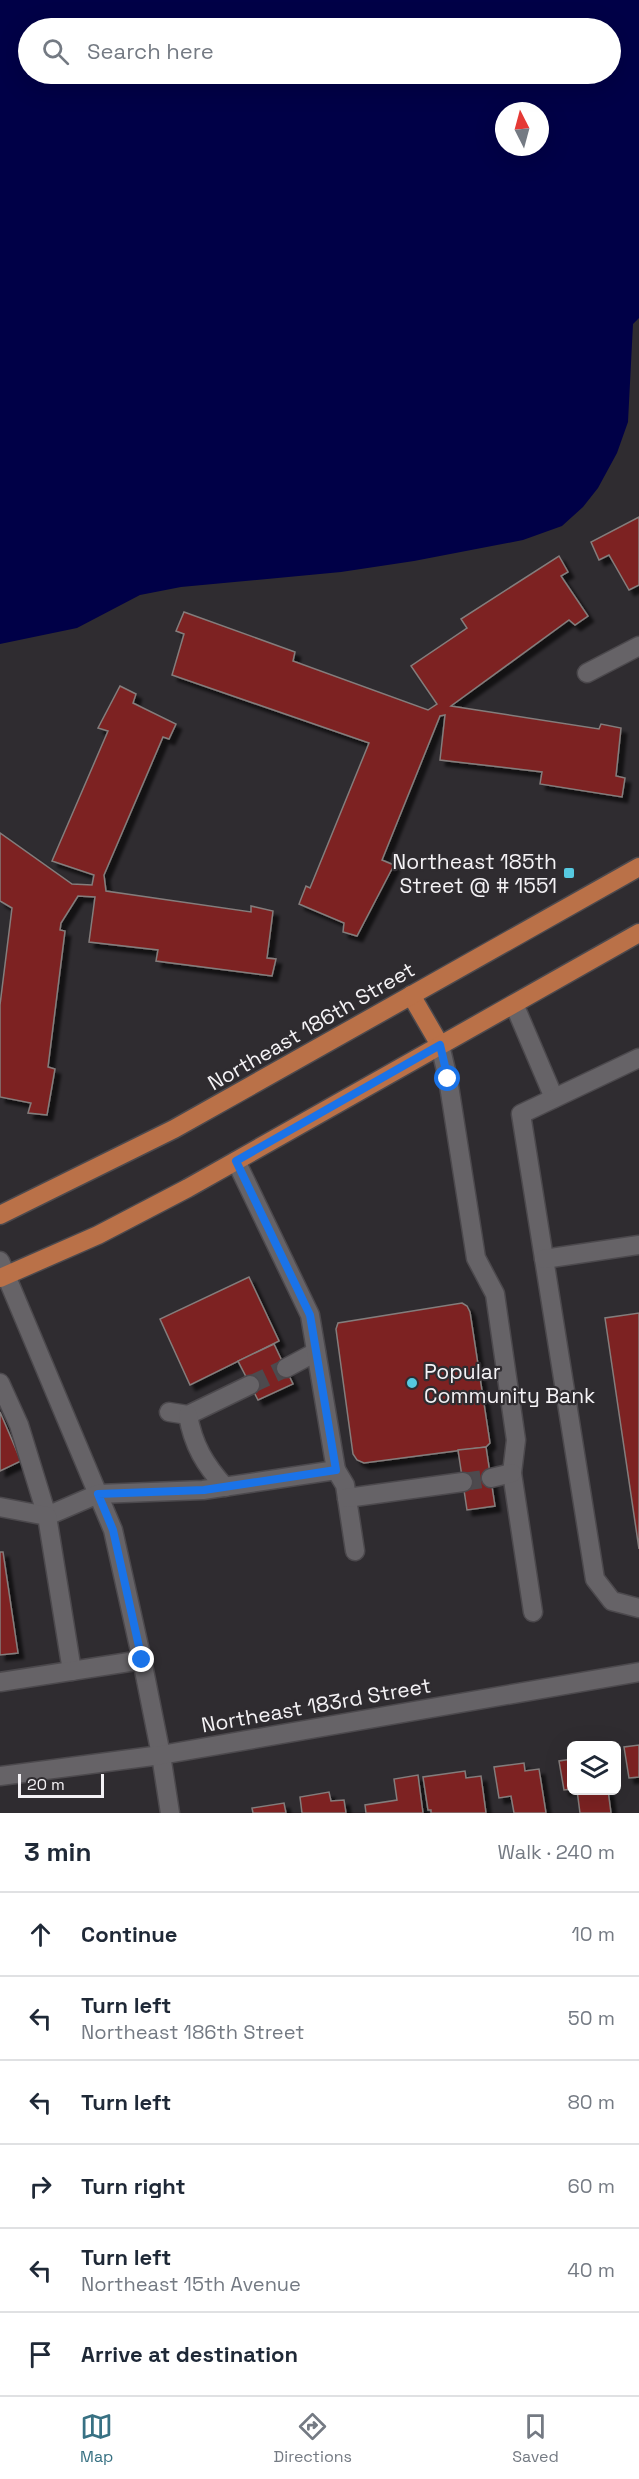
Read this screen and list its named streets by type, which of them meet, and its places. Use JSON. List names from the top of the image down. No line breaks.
{"streets":{"main road":["Northeast 186th Street"],"street":["Northeast 183rd Street"]},"places":{"transit":["Northeast 185th Street @ # 1551"],"other":["Popular Community Bank"]},"scale_bar":"20 m","north":"top","page":{"search":"Search here","scale":"20 m","heading":["3 min","Walk · 240 m"],"list":[["Continue","10 m"],["Turn left","Northeast 186th Street","50 m"],["Turn left","80 m"],["Turn right","60 m"],["Turn left","Northeast 15th Avenue","40 m"],"Arrive at destination"],"nav":["Map","Directions","Saved"]}}
